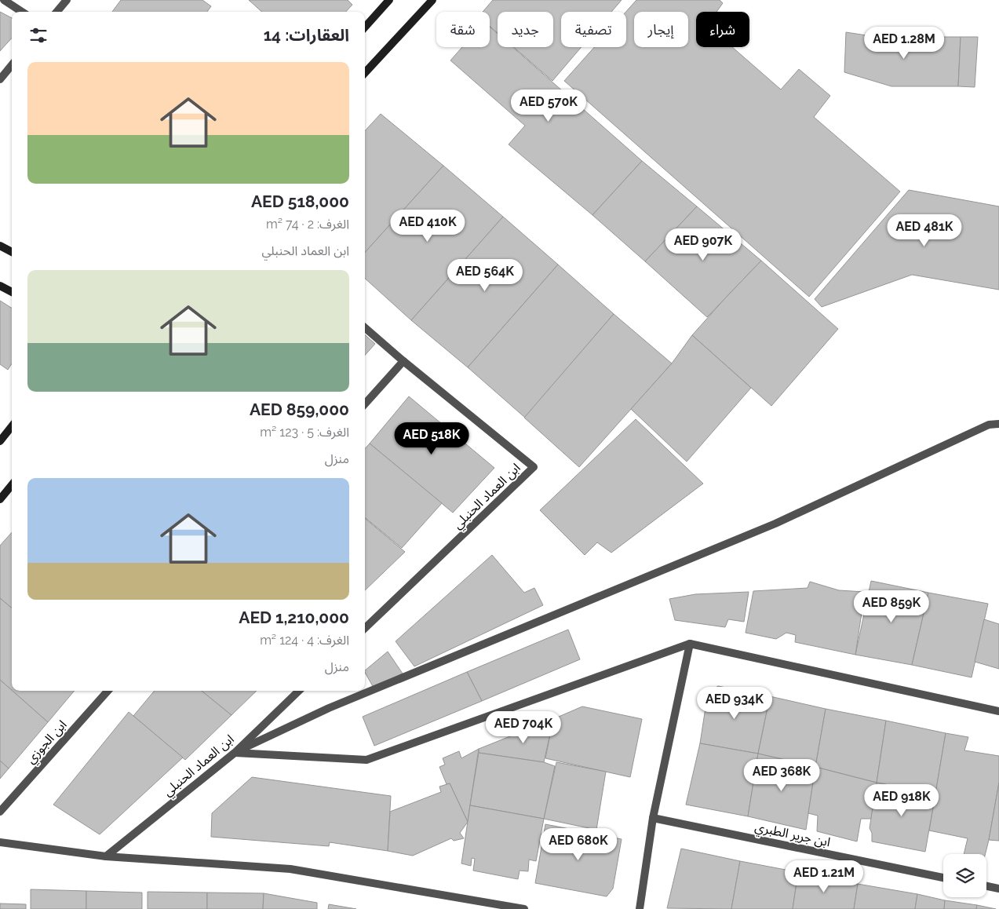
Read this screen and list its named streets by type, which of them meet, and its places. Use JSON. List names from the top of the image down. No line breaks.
{"streets":{"street":["ابن العماد الحنبلي","ابن الجوزي","ابن جرير الطبري"]},"page":{"chip":["شراء","إيجار","تصفية","جديد","شقة"],"heading":"العقارات: 14","price":["AED 1.28M","AED 570K","AED 410K","AED 481K","AED 907K","AED 564K","AED 518K","AED 859K","AED 934K","AED 704K","AED 368K","AED 918K","AED 680K","AED 1.21M"],"list":[{"name":"AED 518,000","note":"الغرف: 2 · 74 m² · ابن العماد الحنبلي"},{"name":"AED 859,000","note":"الغرف: 5 · 123 m² · منزل"},{"name":"AED 1,210,000","note":"الغرف: 4 · 124 m² · منزل"}]}}
